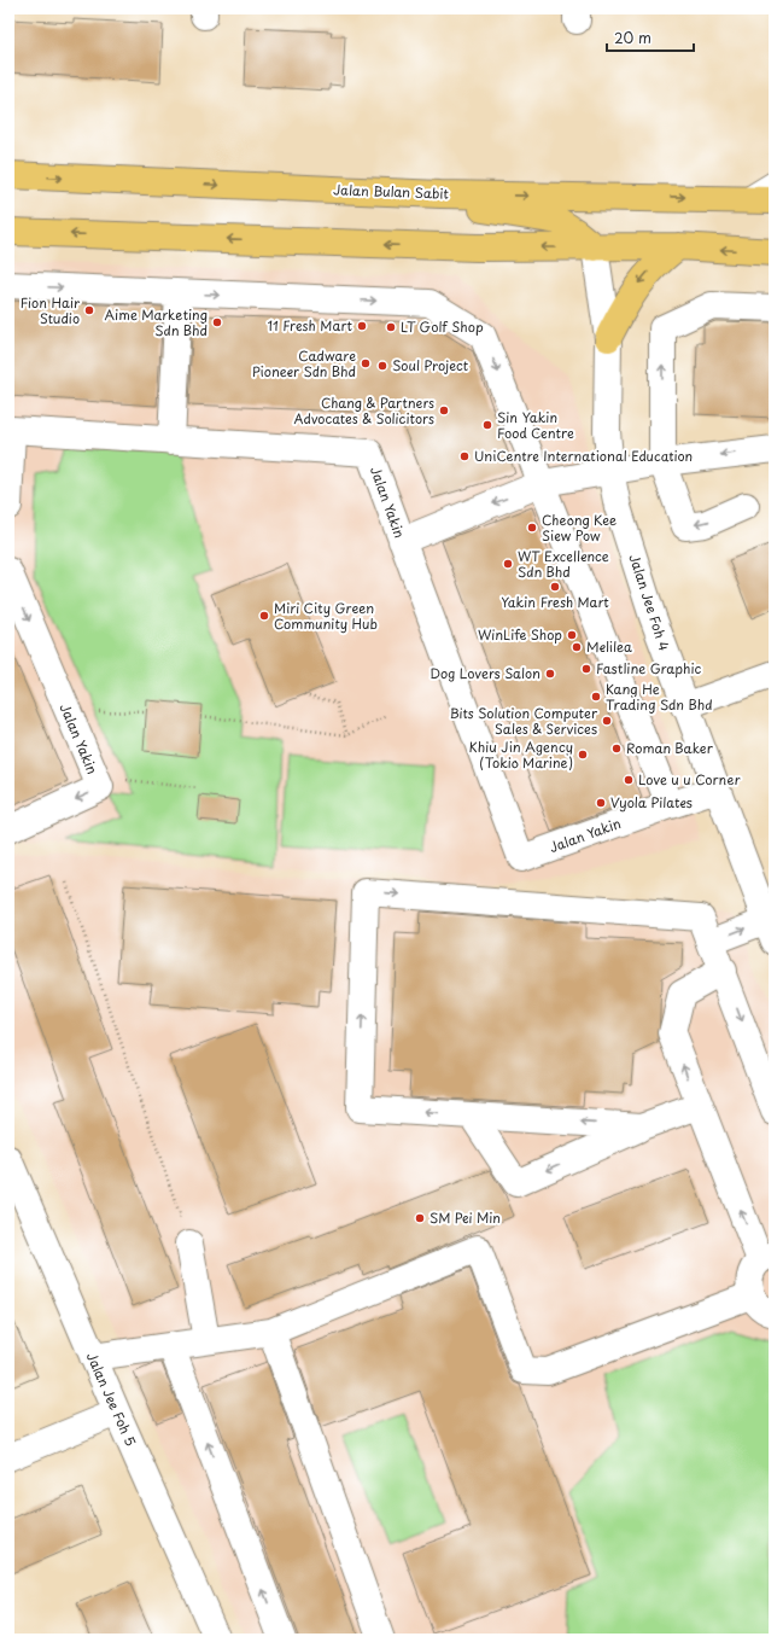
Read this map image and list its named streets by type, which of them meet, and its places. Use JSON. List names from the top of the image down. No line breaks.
{"streets":{"main road":["Jalan Bulan Sabit"],"street":["Jalan Yakin","Jalan Jee Foh 4","Jalan Jee Foh 5"]},"places":["Fion Hair Studio","Aime Marketing Sdn Bhd","11 Fresh Mart","LT Golf Shop","Cadware Pioneer Sdn Bhd","Soul Project","Chang & Partners Advocates & Solicitors","Sin Yakin Food Centre","UniCentre International Education","Cheong Kee Siew Pow","WT Excellence Sdn Bhd","Yakin Fresh Mart","Miri City Green Community Hub","WinLife Shop","Melilea","Fastline Graphic","Dog Lovers Salon","Kang He Trading Sdn Bhd","Bits Solution Computer Sales & Services","Roman Baker","Khiu Jin Agency (Tokio Marine)","Love u u Corner","Vyola Pilates","SM Pei Min"],"scale_bar":"20 m"}
